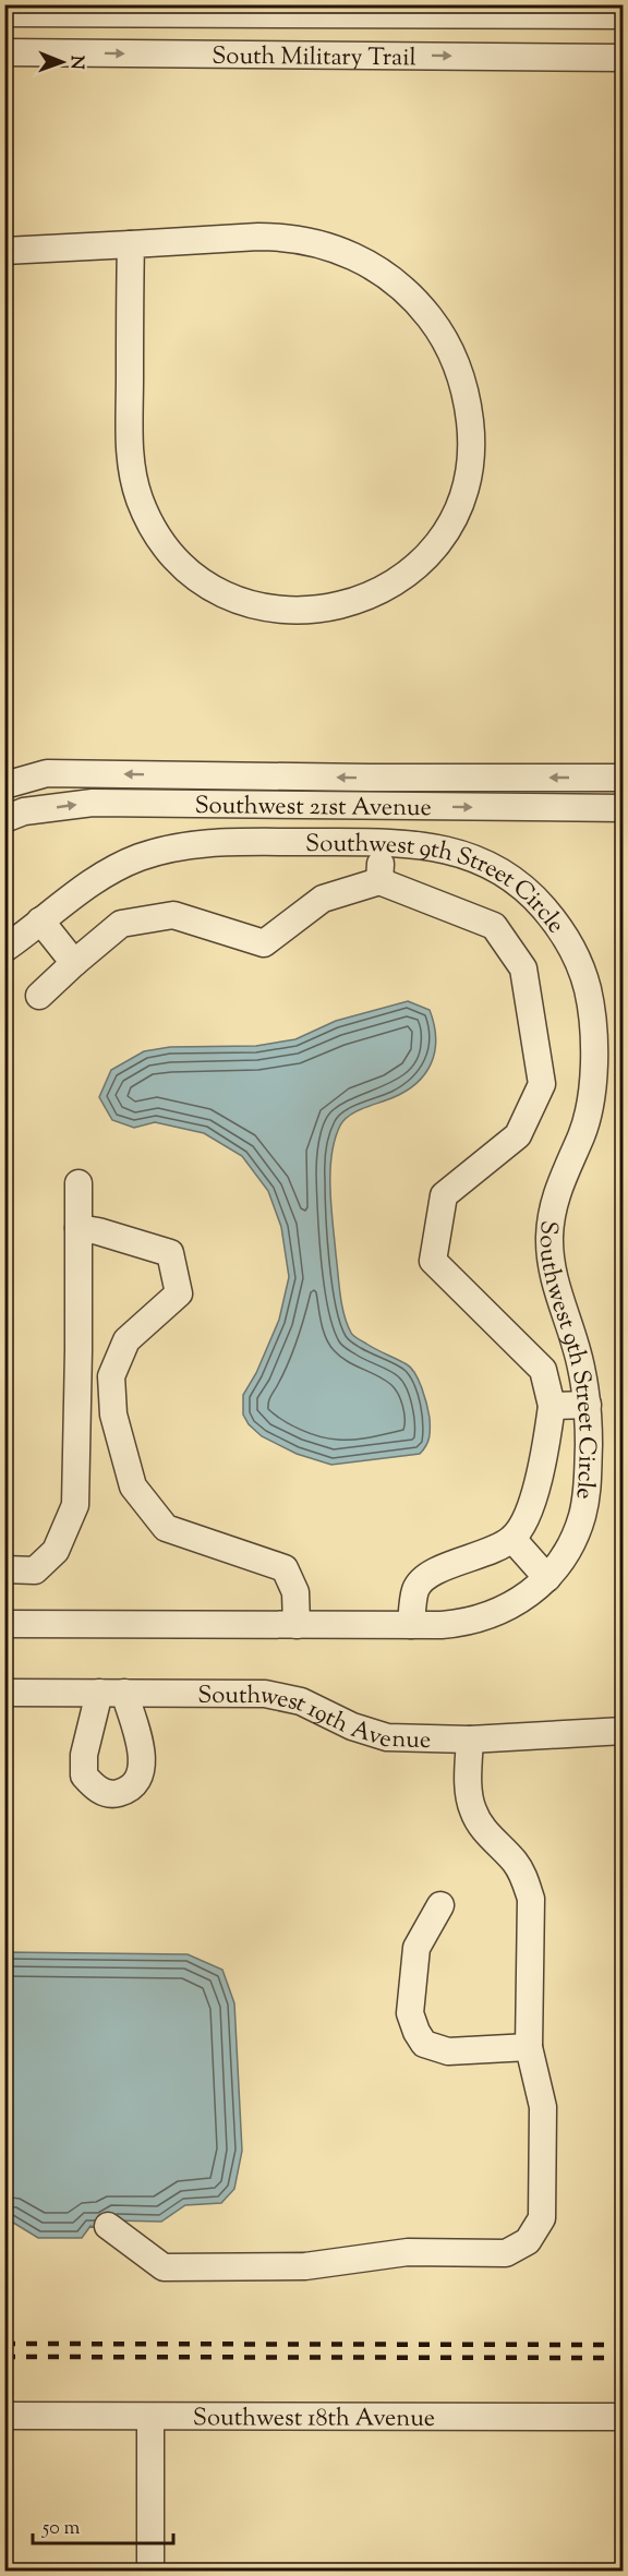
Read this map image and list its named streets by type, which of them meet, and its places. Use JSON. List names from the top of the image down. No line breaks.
{"streets":{"street":["South Military Trail","Southwest 21st Avenue","Southwest 9th Street Circle","Southwest 19th Avenue","Southwest 18th Avenue"]},"scale_bar":"50 m","north":"right"}
